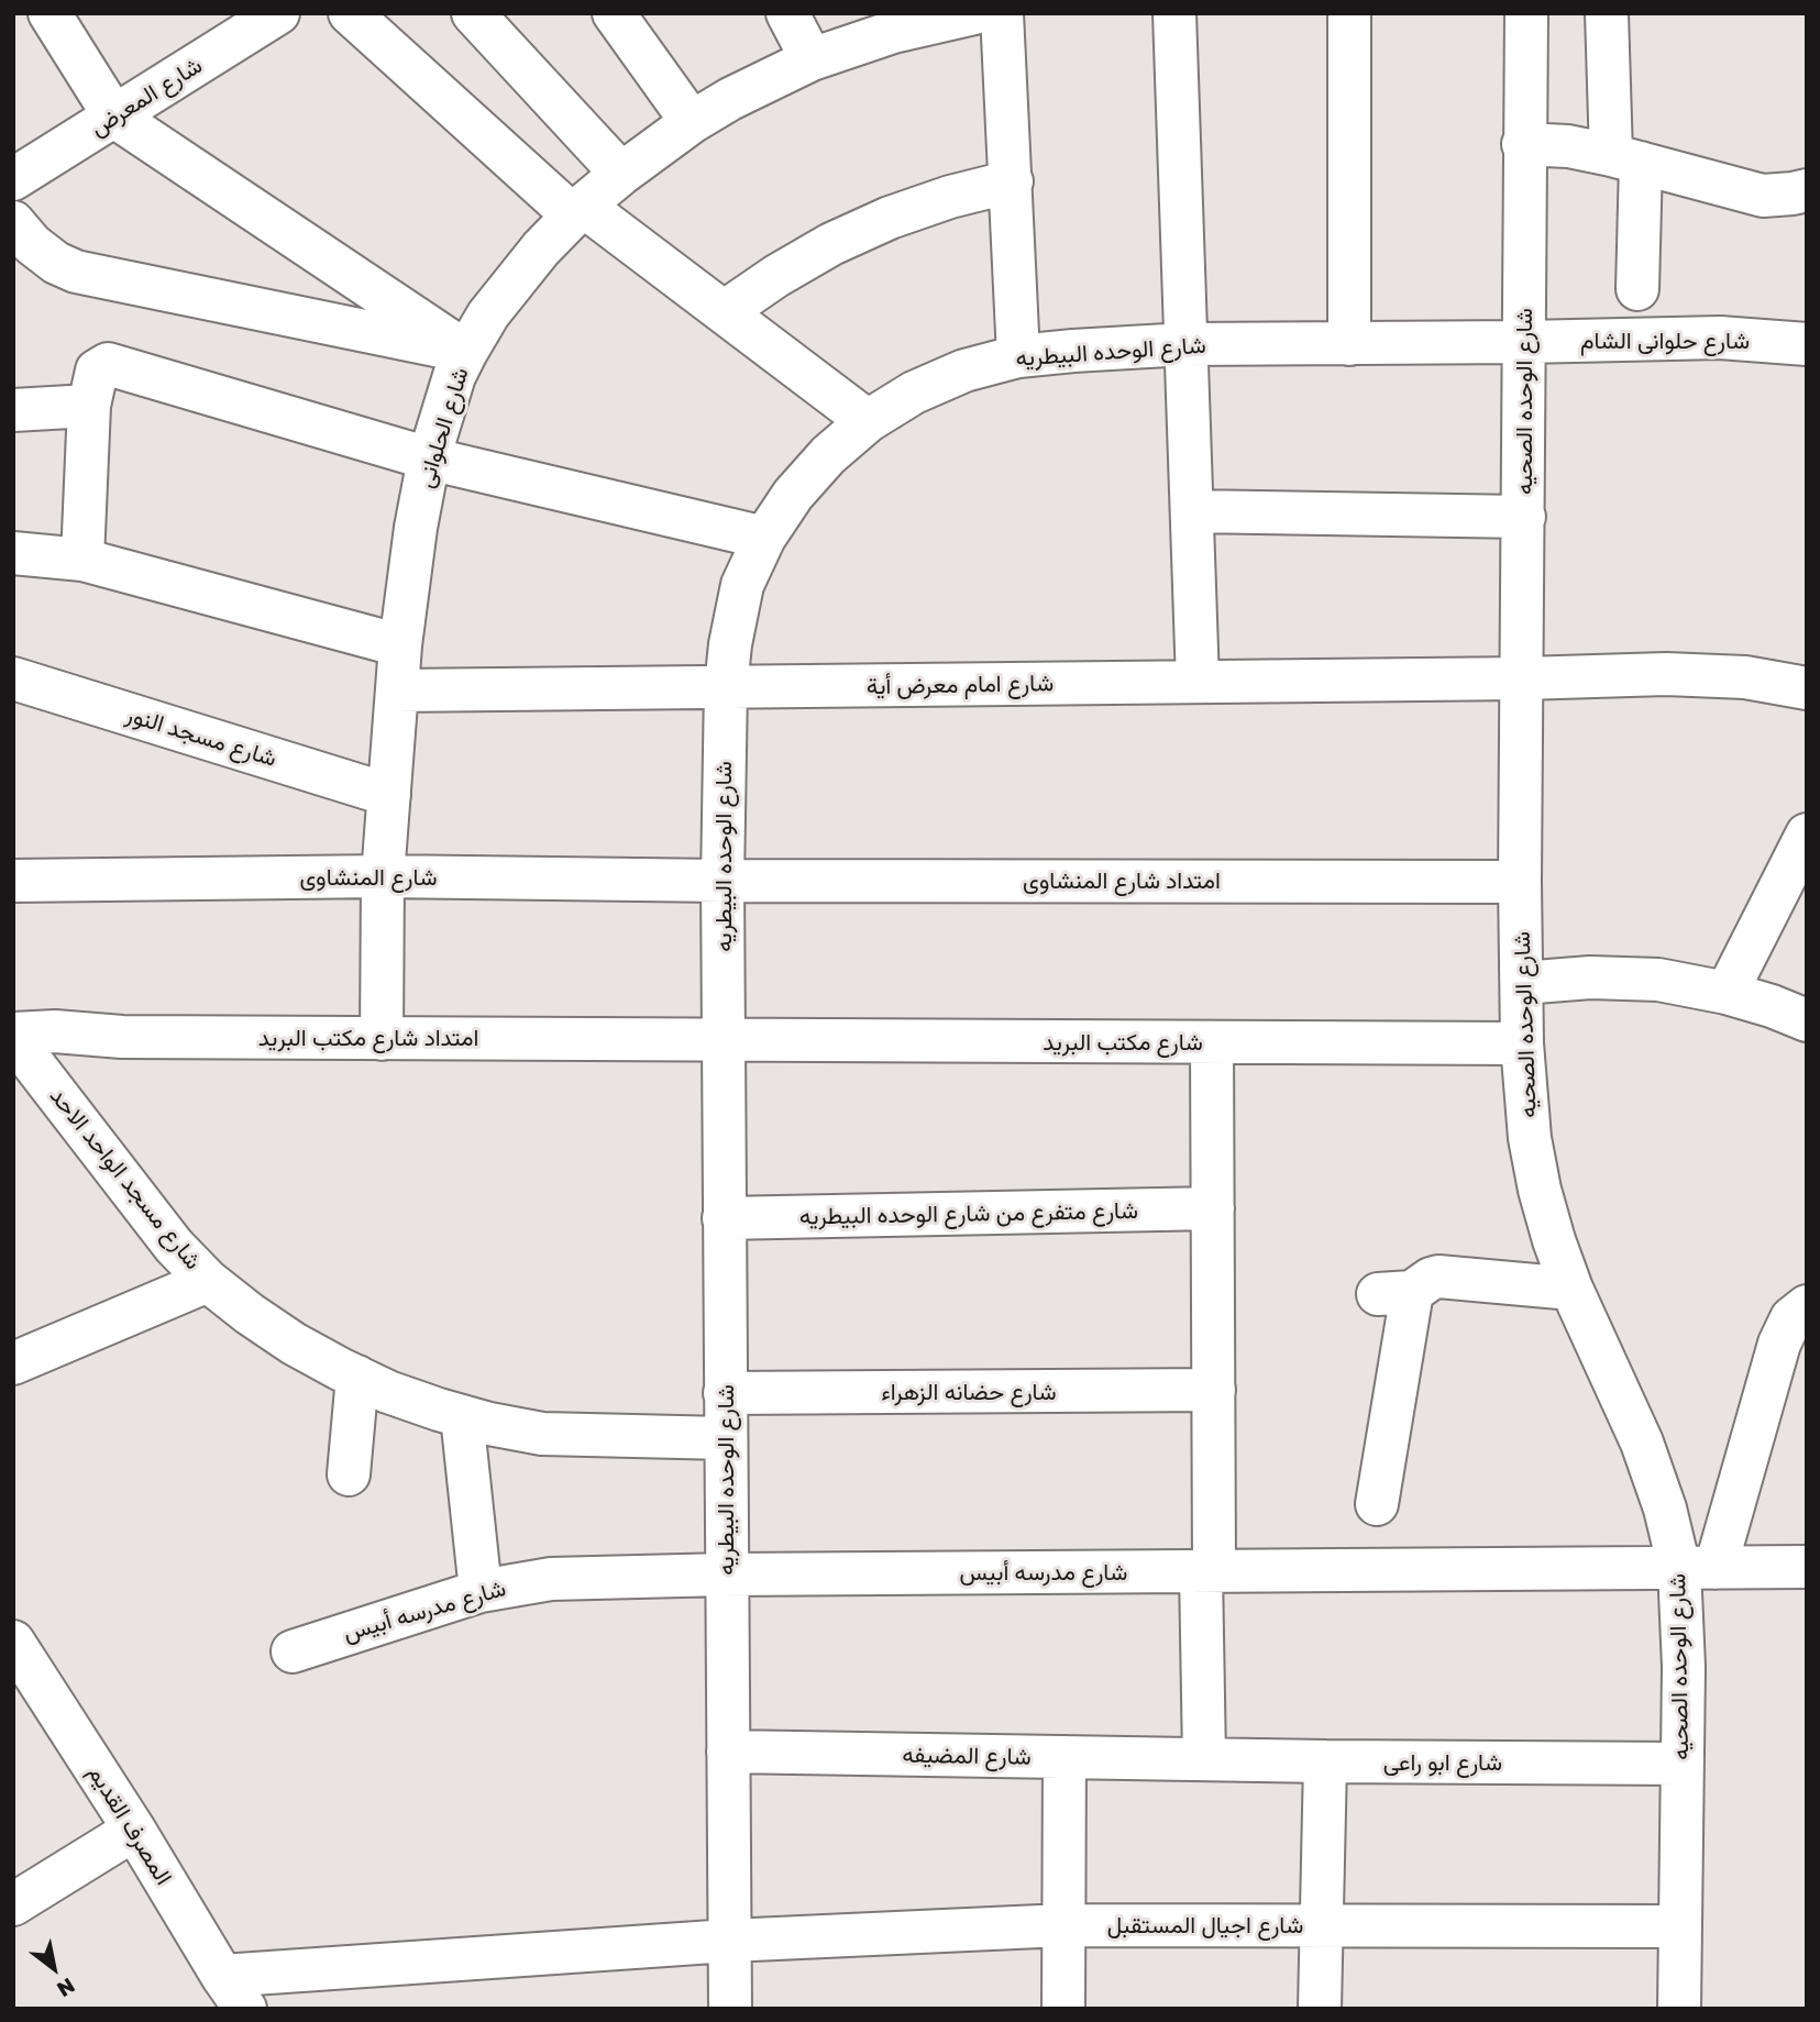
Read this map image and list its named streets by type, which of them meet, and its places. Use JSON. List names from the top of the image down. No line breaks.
{"streets":{"street":["شارع المعرض","شارع حلوانى الشام","شارع الوحده البيطريه","شارع الوحده الصحيه","شارع الحلوانى","شارع امام معرض أية","شارع مسجد النور","شارع المنشاوى","امتداد شارع المنشاوى","امتداد شارع مكتب البريد","شارع مكتب البريد","شارع مسجد الواحد الاحد","شارع متفرع من شارع الوحده البيطريه","شارع حضانه الزهراء","شارع مدرسه أبيس","شارع المضيفه","شارع ابو راعى","المصرف القديم","شارع اجيال المستقبل"]},"crossings":[["شارع حلوانى الشام","شارع الوحده البيطريه"],["شارع حلوانى الشام","شارع الوحده الصحيه"],["شارع الوحده البيطريه","شارع الوحده الصحيه"],["شارع الوحده البيطريه","شارع امام معرض أية"],["شارع الوحده البيطريه","شارع المنشاوى"],["شارع الوحده البيطريه","امتداد شارع المنشاوى"],["شارع الوحده البيطريه","امتداد شارع مكتب البريد"],["شارع الوحده البيطريه","شارع مكتب البريد"],["شارع الوحده البيطريه","شارع مسجد الواحد الاحد"],["شارع الوحده البيطريه","شارع متفرع من شارع الوحده البيطريه"],["شارع الوحده البيطريه","شارع حضانه الزهراء"],["شارع الوحده البيطريه","شارع مدرسه أبيس"],["شارع الوحده البيطريه","شارع المضيفه"],["شارع الوحده البيطريه","شارع اجيال المستقبل"],["شارع الوحده الصحيه","شارع امام معرض أية"],["شارع الوحده الصحيه","امتداد شارع المنشاوى"],["شارع الوحده الصحيه","شارع مكتب البريد"],["شارع الوحده الصحيه","شارع مدرسه أبيس"],["شارع الوحده الصحيه","شارع ابو راعى"],["شارع الوحده الصحيه","شارع اجيال المستقبل"],["شارع الحلوانى","شارع امام معرض أية"],["شارع الحلوانى","شارع مسجد النور"],["شارع الحلوانى","شارع المنشاوى"],["شارع الحلوانى","امتداد شارع مكتب البريد"],["شارع المنشاوى","امتداد شارع المنشاوى"],["امتداد شارع مكتب البريد","شارع مكتب البريد"],["امتداد شارع مكتب البريد","شارع مسجد الواحد الاحد"],["شارع المضيفه","شارع ابو راعى"],["المصرف القديم","شارع اجيال المستقبل"]],"north":"bottom right"}
